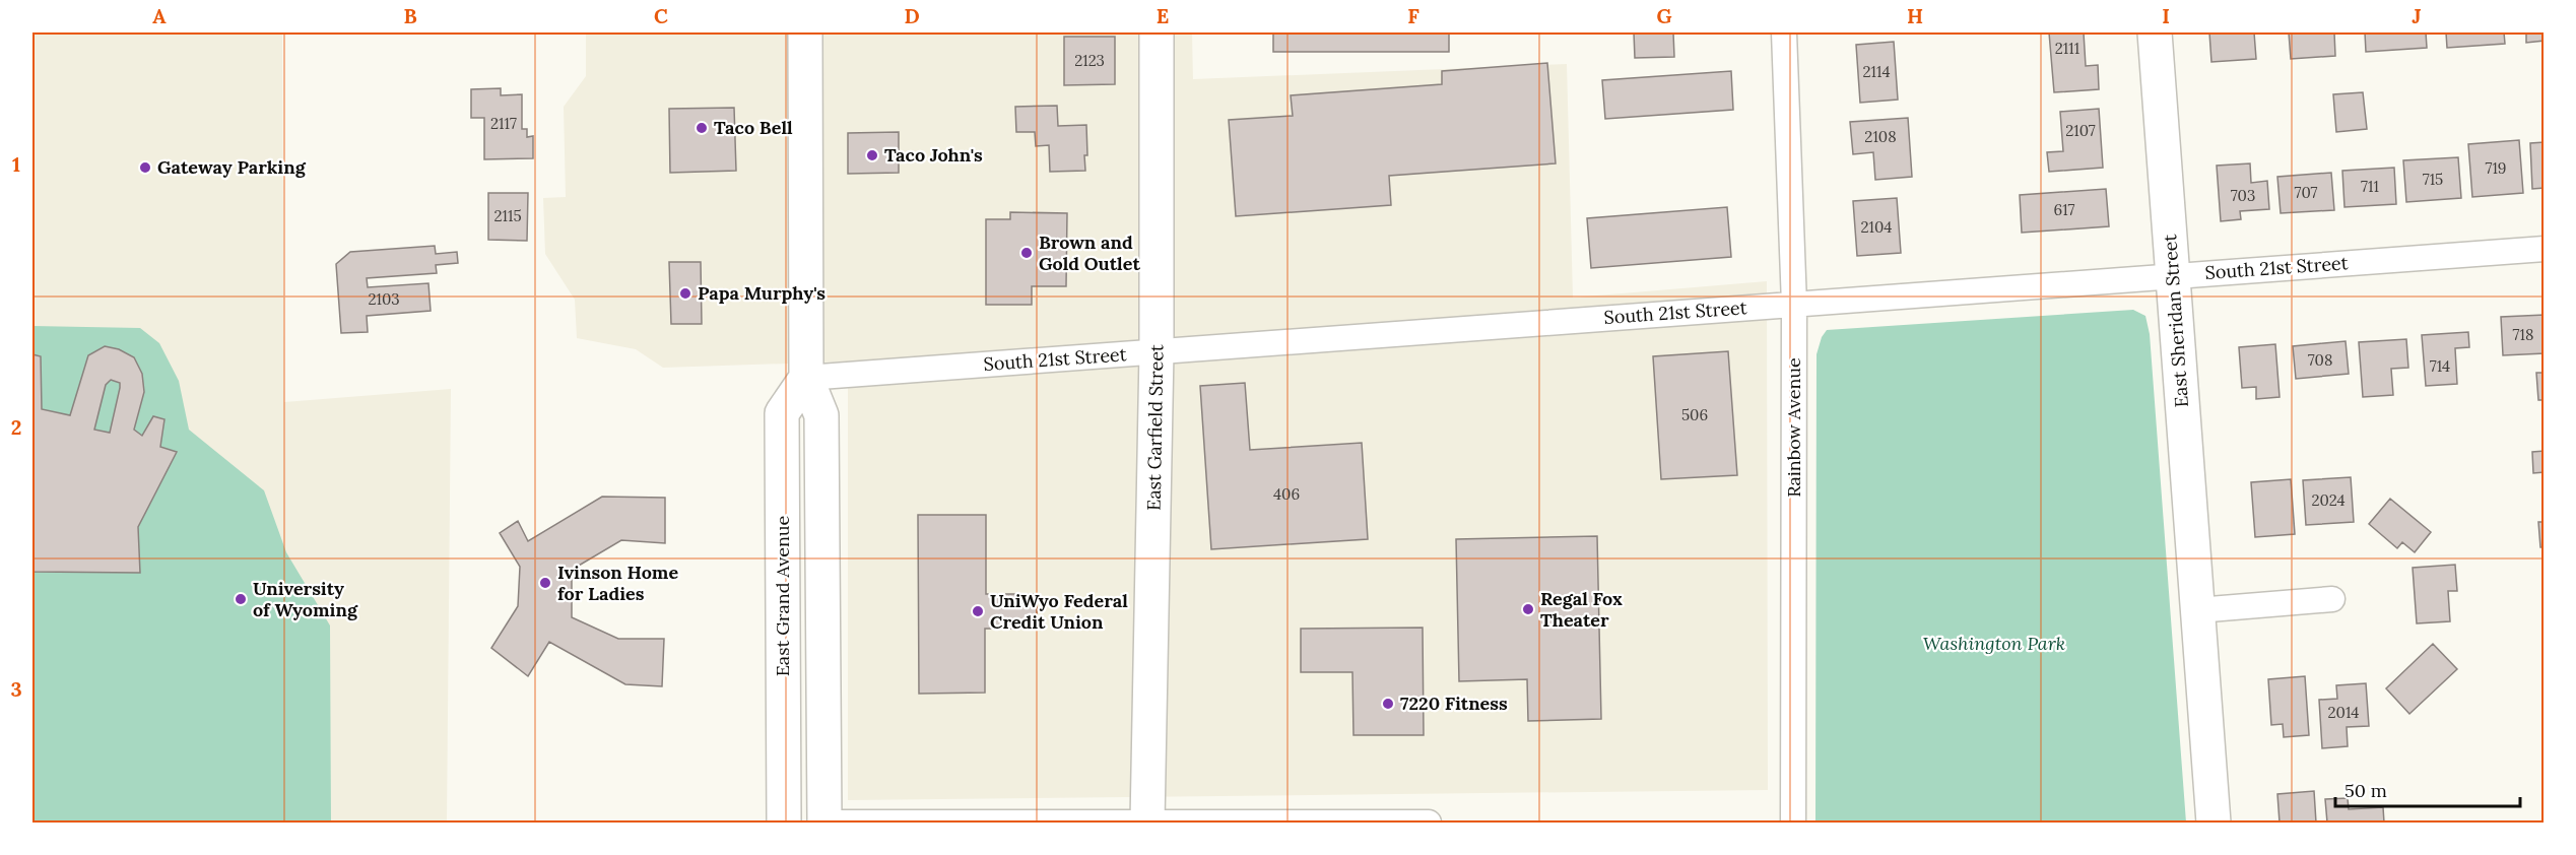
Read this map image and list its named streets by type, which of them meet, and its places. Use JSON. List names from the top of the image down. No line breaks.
{"streets":{"street":["South 21st Street","East Sheridan Street","East Garfield Street","Rainbow Avenue","East Grand Avenue"]},"crossings":[["South 21st Street","East Sheridan Street"],["South 21st Street","East Garfield Street"],["South 21st Street","Rainbow Avenue"],["South 21st Street","East Grand Avenue"]],"parks":["Washington Park"],"places":["Taco Bell","Taco John's","Gateway Parking","Brown and Gold Outlet","Papa Murphy's","Ivinson Home for Ladies","University of Wyoming","Regal Fox Theater","UniWyo Federal Credit Union","7220 Fitness"],"house_numbers":["2111","2123","2114","2117","2107","2108","719","715","711","707","703","617","2115","2104","2103","718","708","714","506","406","2024","2014"],"scale_bar":"50 m","grid":{"columns":["A","B","C","D","E","F","G","H","I","J"],"rows":["1","2","3"]}}
